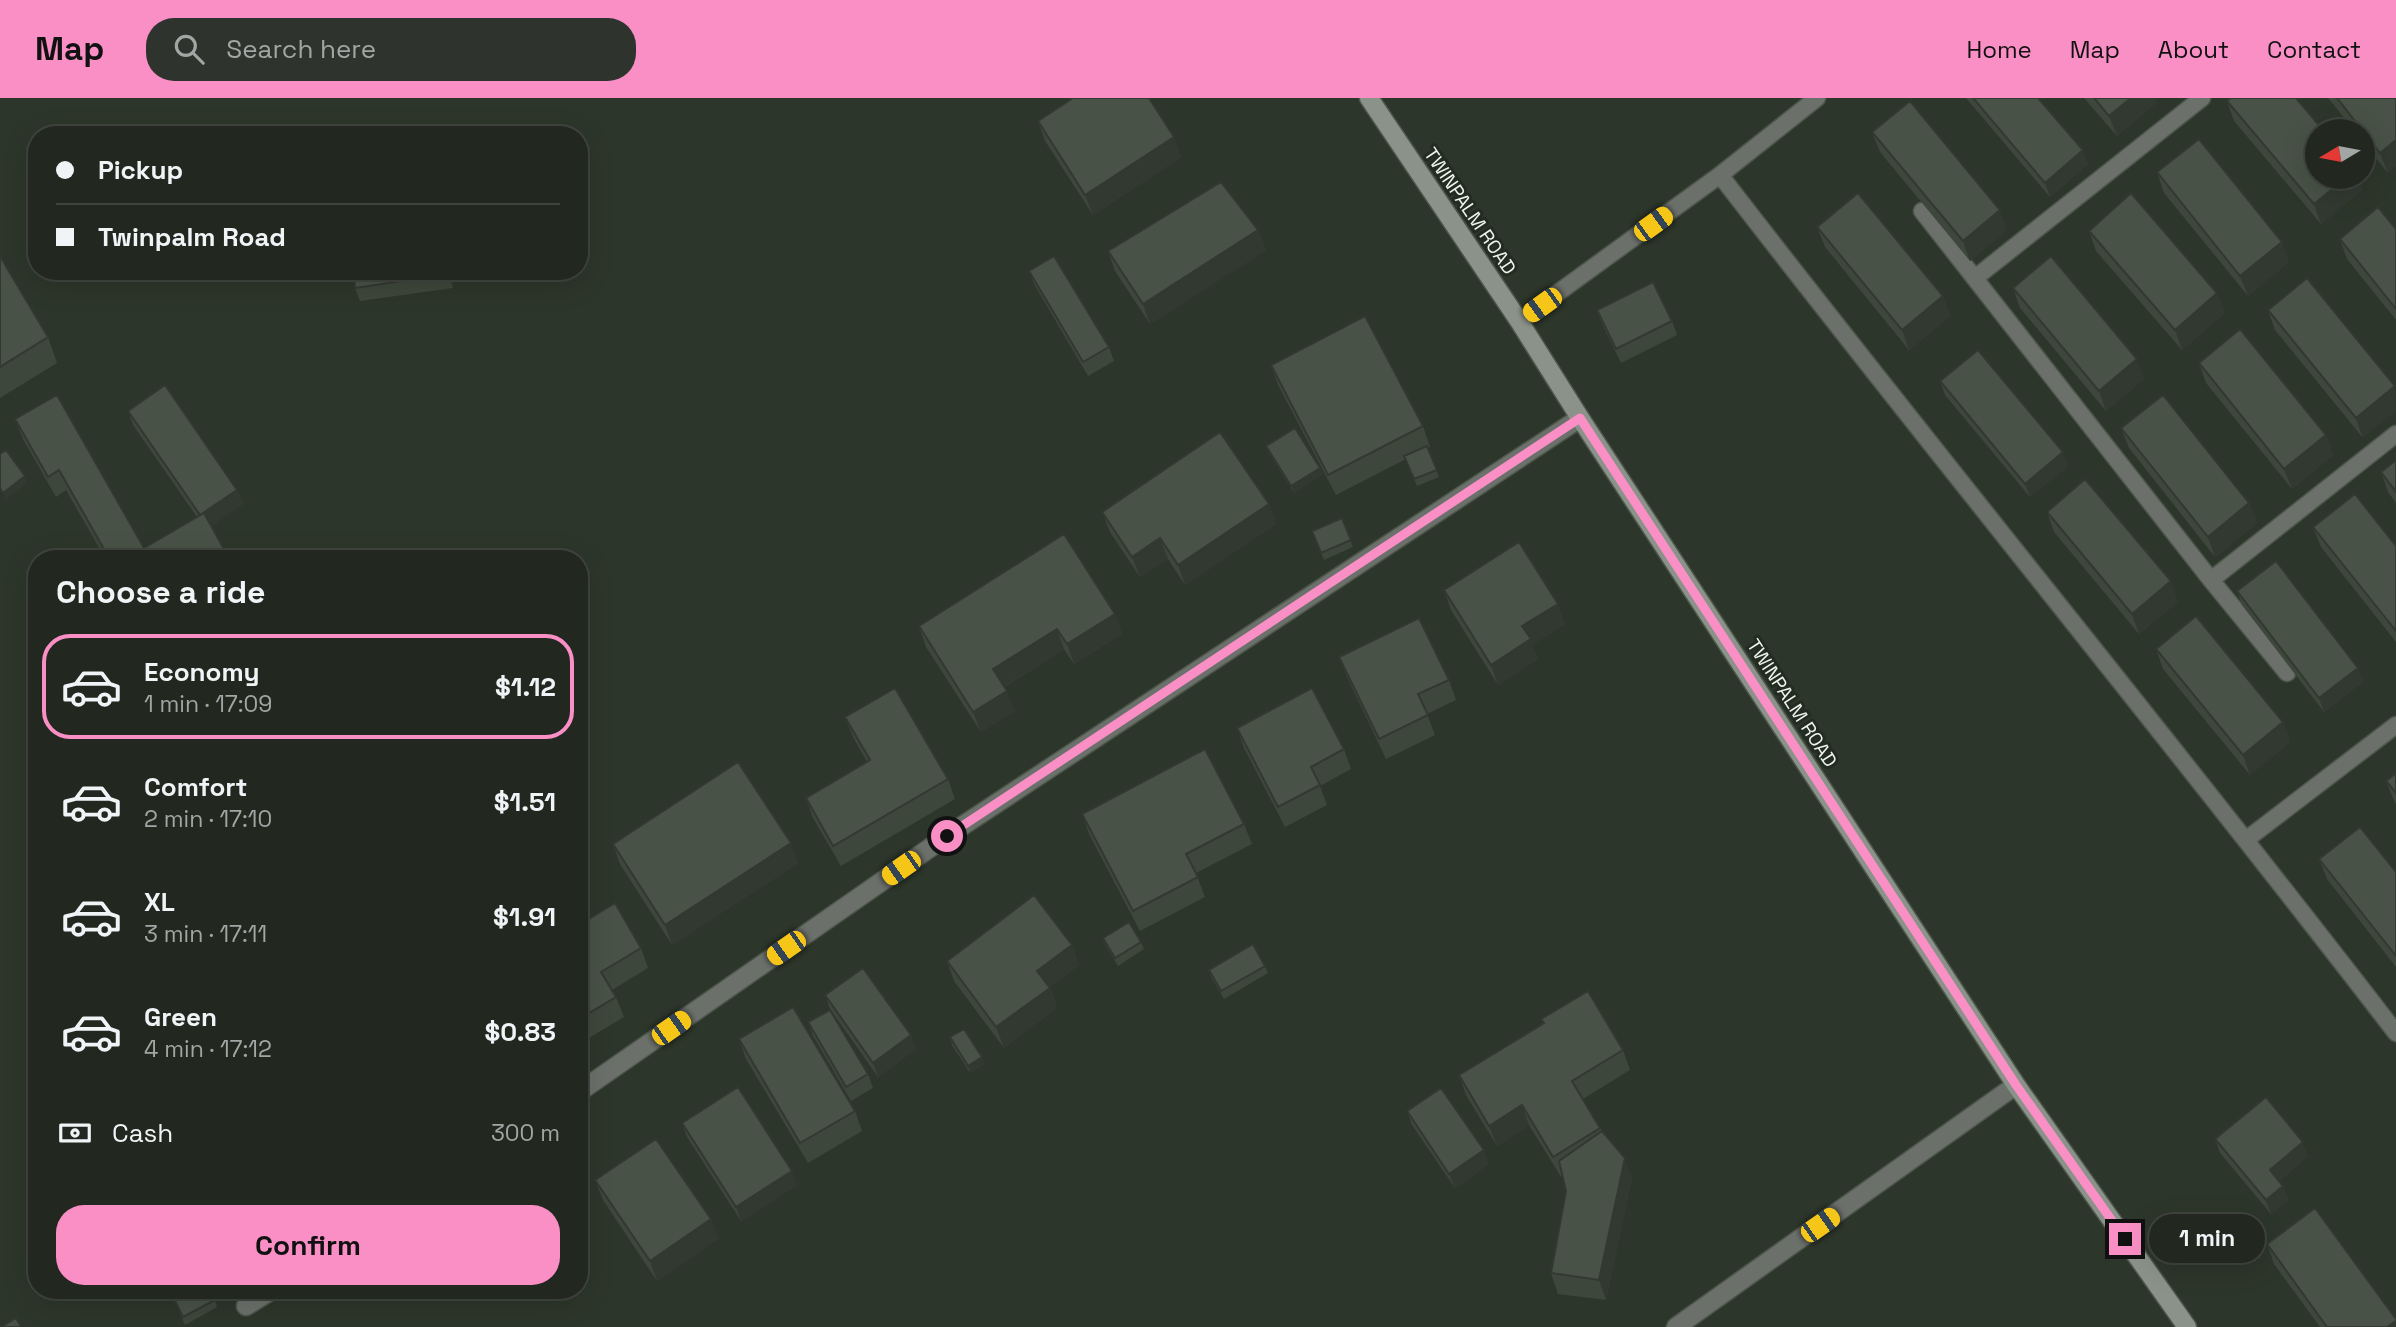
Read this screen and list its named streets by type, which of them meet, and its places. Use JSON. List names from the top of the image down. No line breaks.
{"streets":{"main road":["TWINPALM ROAD"]},"north":"left","page":{"header":"Map","search":"Search here","nav":["Home","Map","About","Contact"],"banner":["Pickup","Twinpalm Road"],"heading":"Choose a ride","list":[{"name":"Economy","note":"1 min · 17:09","value":"$1.12"},{"name":"Comfort","note":"2 min · 17:10","value":"$1.51"},{"name":"XL","note":"3 min · 17:11","value":"$1.91"},{"name":"Green","note":"4 min · 17:12","value":"$0.83"}],"pay":["Cash","300 m"],"buttons":"Confirm","bubble":"1 min"}}
